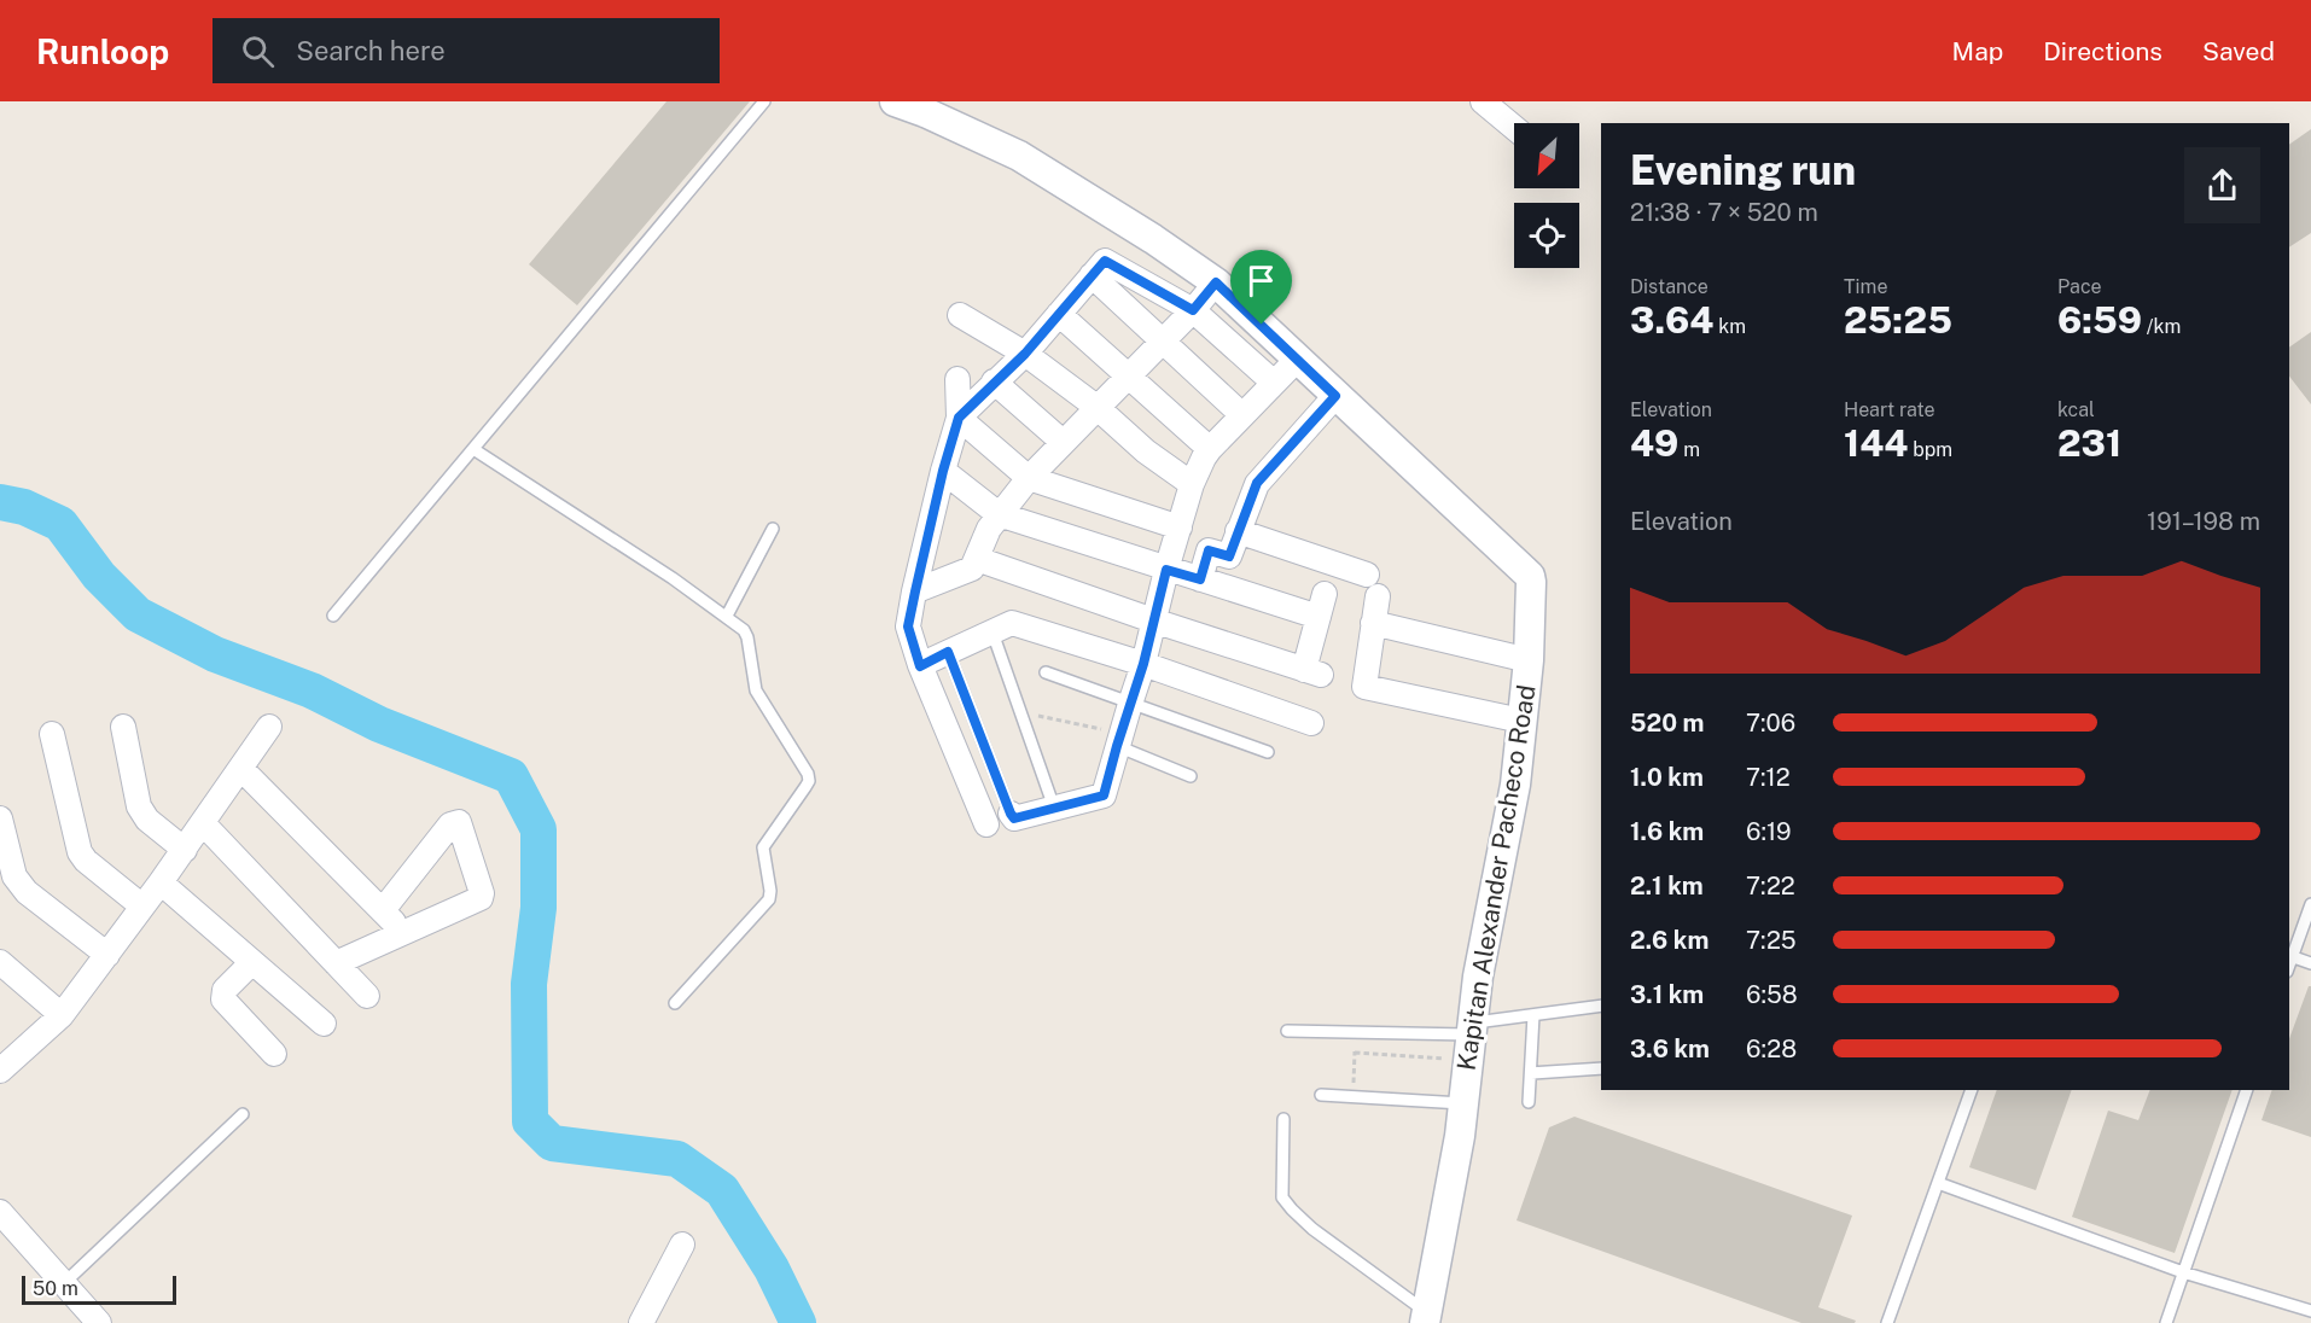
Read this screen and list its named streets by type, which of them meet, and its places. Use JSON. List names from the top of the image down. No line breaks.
{"streets":{"street":["Kapitan Alexander Pacheco Road"]},"scale_bar":"50 m","north":"bottom left","page":{"header":"Runloop","search":"Search here","nav":["Map","Directions","Saved"],"heading":["Evening run","21:38 · 7 × 520 m"],"stats":[["Distance","3.64 km"],["Time","25:25"],["Pace","6:59 /km"],["Elevation","49 m"],["Heart rate","144 bpm"],["kcal","231"]],"chart":["Elevation","191–198 m"],"list":[{"name":"520 m","note":"7:06"},{"name":"1.0 km","note":"7:12"},{"name":"1.6 km","note":"6:19"},{"name":"2.1 km","note":"7:22"},{"name":"2.6 km","note":"7:25"},{"name":"3.1 km","note":"6:58"},{"name":"3.6 km","note":"6:28"}],"scale":"50 m"}}
